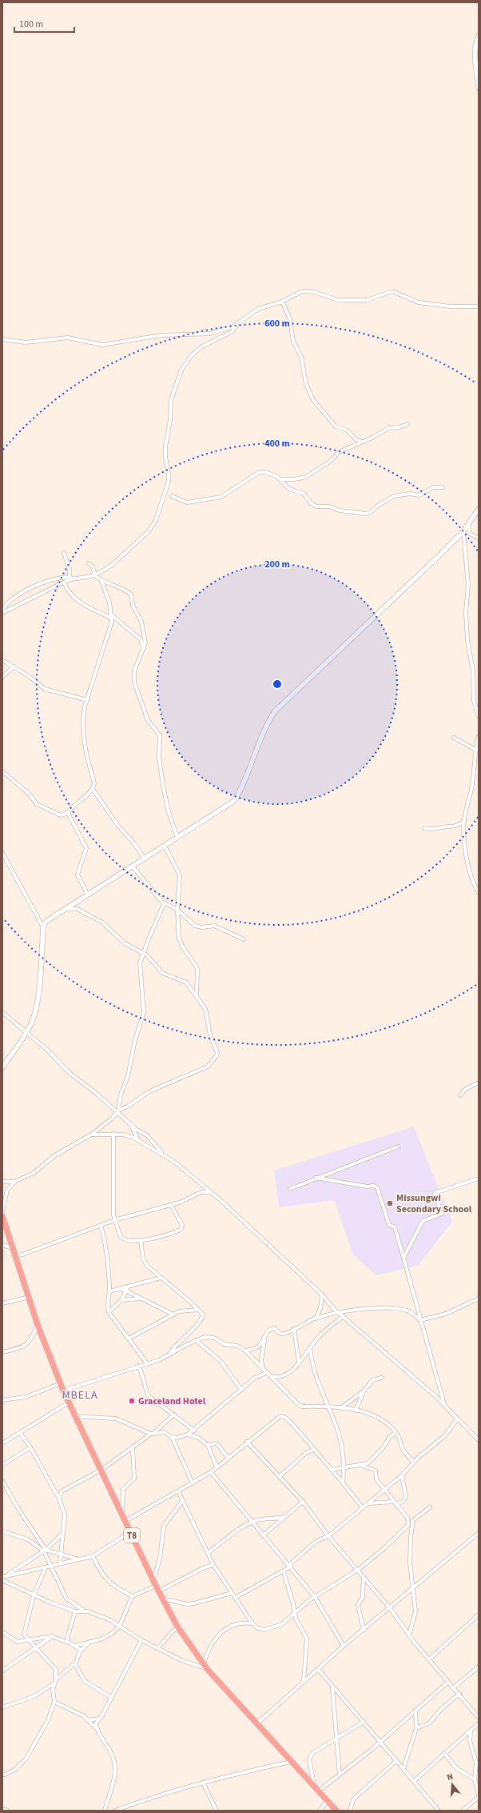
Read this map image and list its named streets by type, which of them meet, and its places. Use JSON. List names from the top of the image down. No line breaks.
{"streets":{"highway":["T8"]},"districts":["MBELA"],"places":["Missungwi Secondary School","Graceland Hotel"],"scale_bar":"100 m","north":"top","rings":["600 m","400 m","200 m"]}
